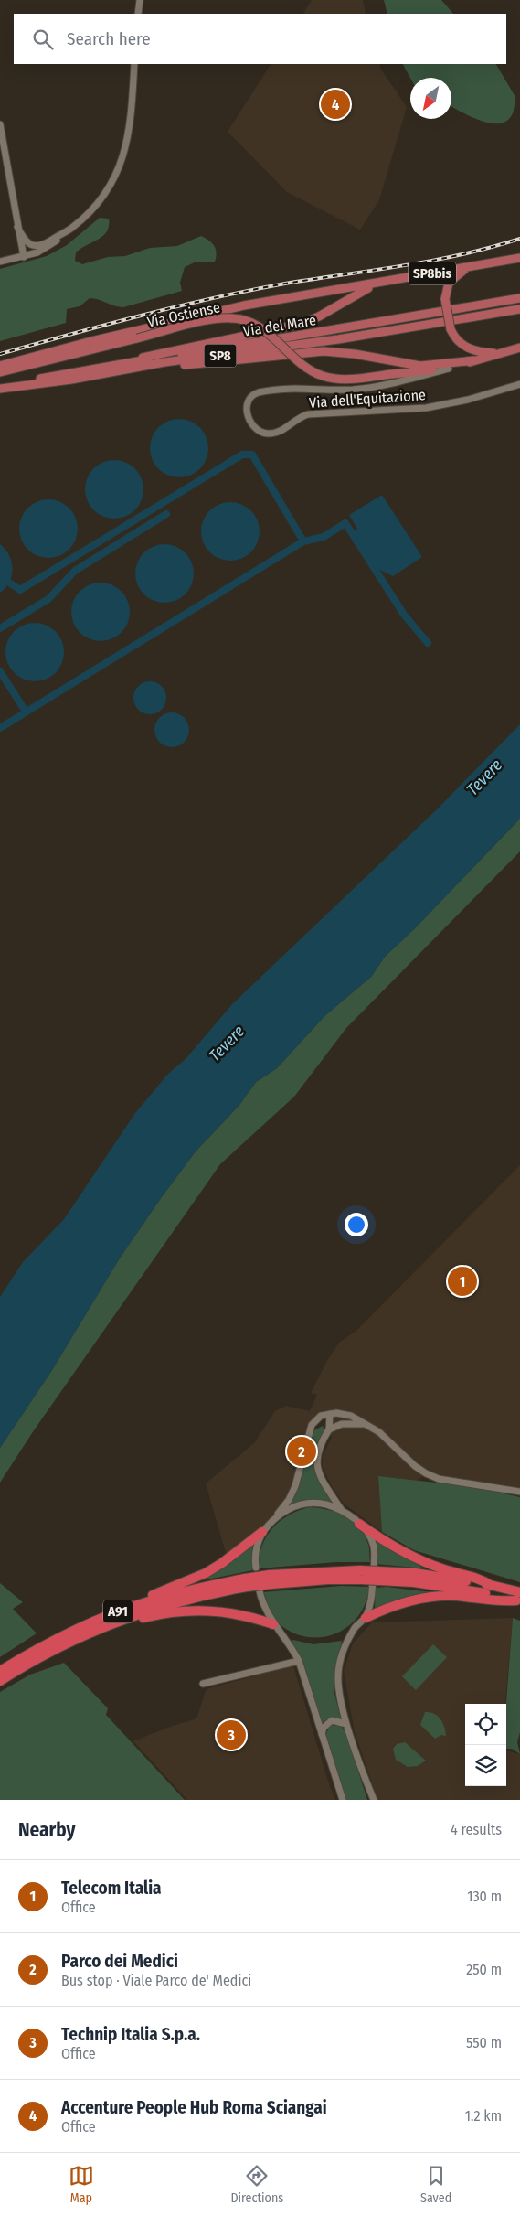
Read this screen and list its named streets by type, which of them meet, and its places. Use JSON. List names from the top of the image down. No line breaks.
{"streets":{"highway":["A91"],"main road":["SP8bis","Via Ostiense","Via del Mare","SP8"],"street":["Via dell'Equitazione"]},"crossings":[["Via Ostiense","Via dell'Equitazione"]],"water":["Tevere"],"north":"bottom left","page":{"search":"Search here","pins":["4","1","2","3"],"heading":["Nearby","4 results"],"list":[{"mark":"1","name":"Telecom Italia","note":"Office","value":"130 m"},{"mark":"2","name":"Parco dei Medici","note":"Bus stop · Viale Parco de' Medici","value":"250 m"},{"mark":"3","name":"Technip Italia S.p.a.","note":"Office","value":"550 m"},{"mark":"4","name":"Accenture People Hub Roma Sciangai","note":"Office","value":"1.2 km"}],"nav":["Map","Directions","Saved"]}}
